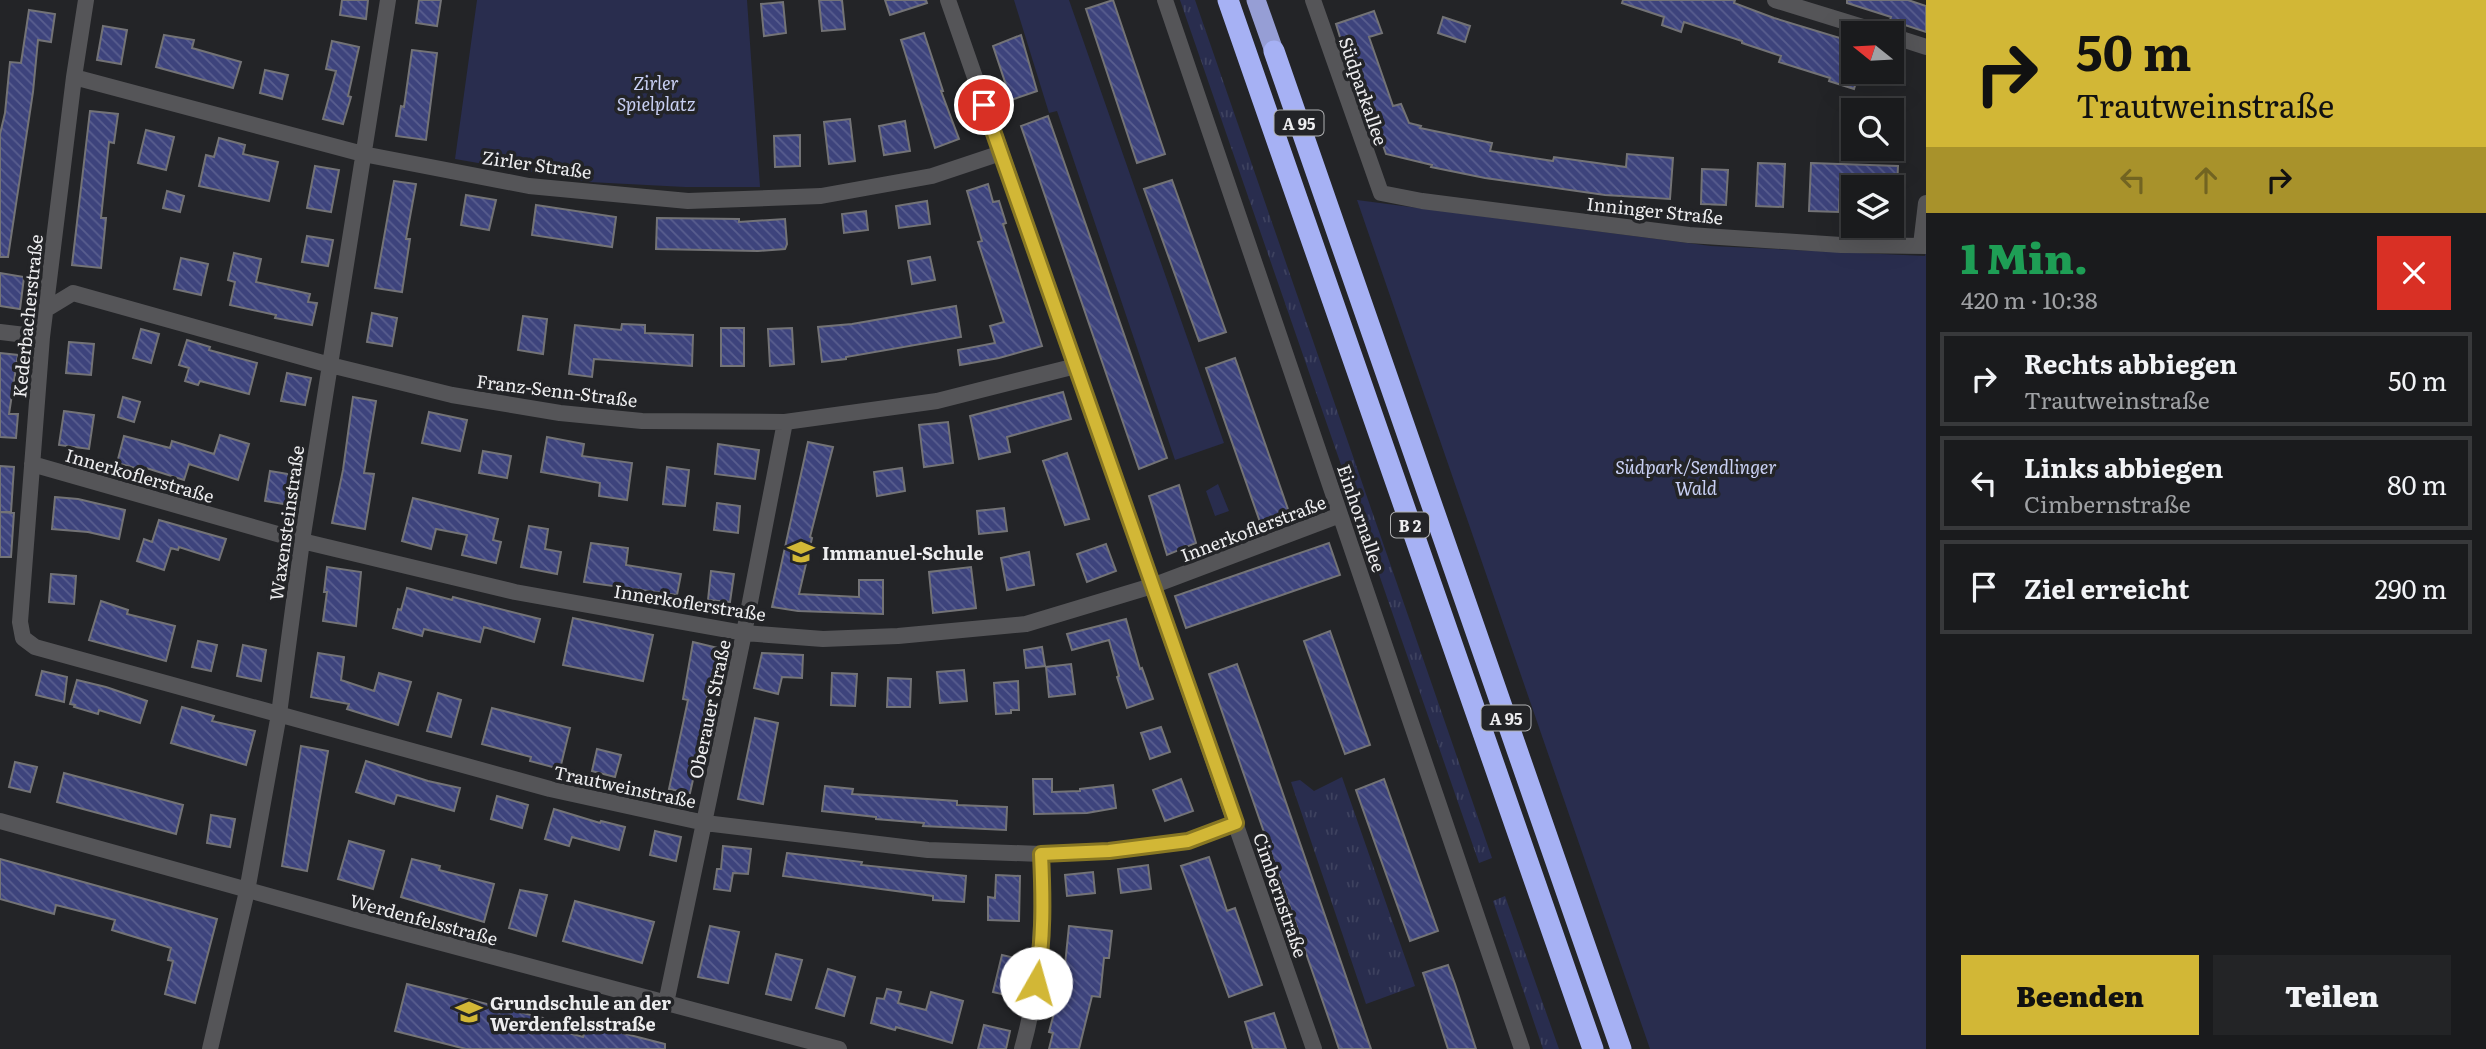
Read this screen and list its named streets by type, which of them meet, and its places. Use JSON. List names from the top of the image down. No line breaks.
{"streets":{"highway":["A 95","B 2"],"street":["Südparkallee","Zirler Straße","Inninger Straße","Kederbacherstraße","Franz-Senn-Straße","Innerkoflerstraße","Einhornallee","Waxensteinstraße","Oberauer Straße","Trautweinstraße","Cimbernstraße","Werdenfelsstraße"]},"crossings":[["Südparkallee","Inninger Straße"],["Zirler Straße","Kederbacherstraße"],["Zirler Straße","Waxensteinstraße"],["Zirler Straße","Cimbernstraße"],["Kederbacherstraße","Franz-Senn-Straße"],["Kederbacherstraße","Innerkoflerstraße"],["Kederbacherstraße","Trautweinstraße"],["Franz-Senn-Straße","Waxensteinstraße"],["Franz-Senn-Straße","Oberauer Straße"],["Franz-Senn-Straße","Cimbernstraße"],["Innerkoflerstraße","Einhornallee"],["Innerkoflerstraße","Waxensteinstraße"],["Innerkoflerstraße","Oberauer Straße"],["Innerkoflerstraße","Cimbernstraße"],["Waxensteinstraße","Trautweinstraße"],["Waxensteinstraße","Werdenfelsstraße"],["Oberauer Straße","Trautweinstraße"],["Oberauer Straße","Werdenfelsstraße"],["Trautweinstraße","Cimbernstraße"]],"parks":["Zirler Spielplatz","Südpark/Sendlinger Wald"],"places":{"school or university":["Immanuel-Schule","Grundschule an der Werdenfelsstraße"]},"north":"left","page":{"turn":["50 m","Trautweinstraße"],"heading":["1 Min.","420 m · 10:38"],"list":[{"name":"Rechts abbiegen","note":"Trautweinstraße","value":"50 m"},{"name":"Links abbiegen","note":"Cimbernstraße","value":"80 m"},{"name":"Ziel erreicht","value":"290 m"}],"buttons":["Beenden","Teilen"]}}
